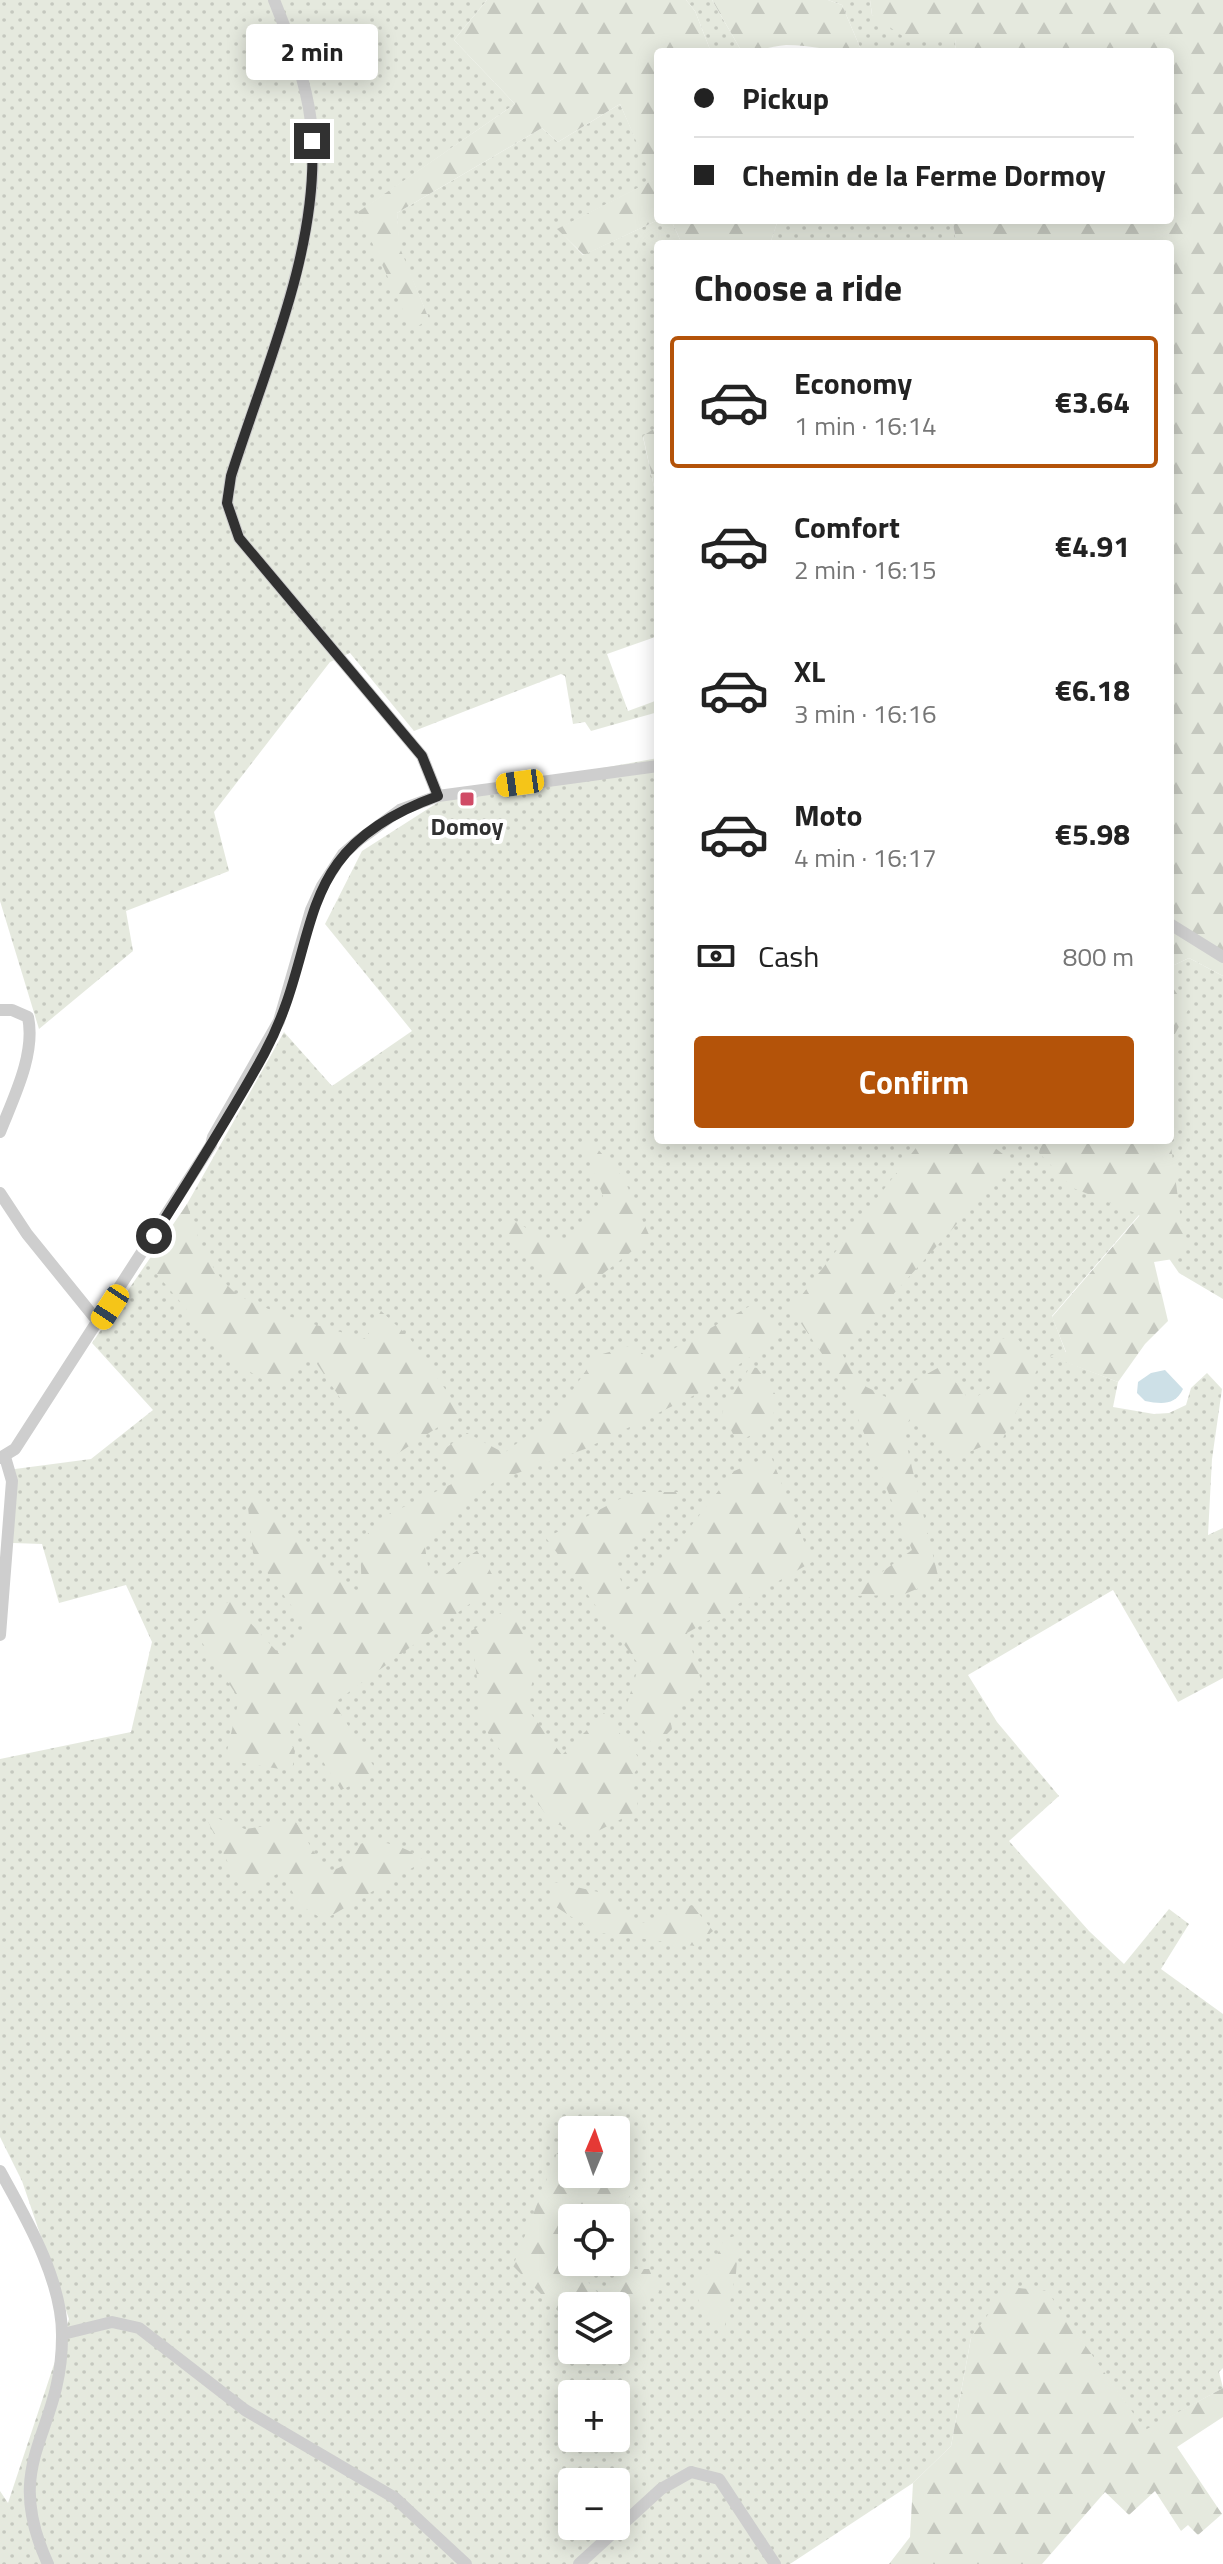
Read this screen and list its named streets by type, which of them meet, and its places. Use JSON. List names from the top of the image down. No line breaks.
{"places":{"transit":["Domoy"]},"north":"top","page":{"bubble":"2 min","banner":["Pickup","Chemin de la Ferme Dormoy"],"heading":"Choose a ride","list":[{"name":"Economy","note":"1 min · 16:14","value":"€3.64"},{"name":"Comfort","note":"2 min · 16:15","value":"€4.91"},{"name":"XL","note":"3 min · 16:16","value":"€6.18"},{"name":"Moto","note":"4 min · 16:17","value":"€5.98"}],"pay":["Cash","800 m"],"buttons":"Confirm","map_buttons":["+","−"]}}
